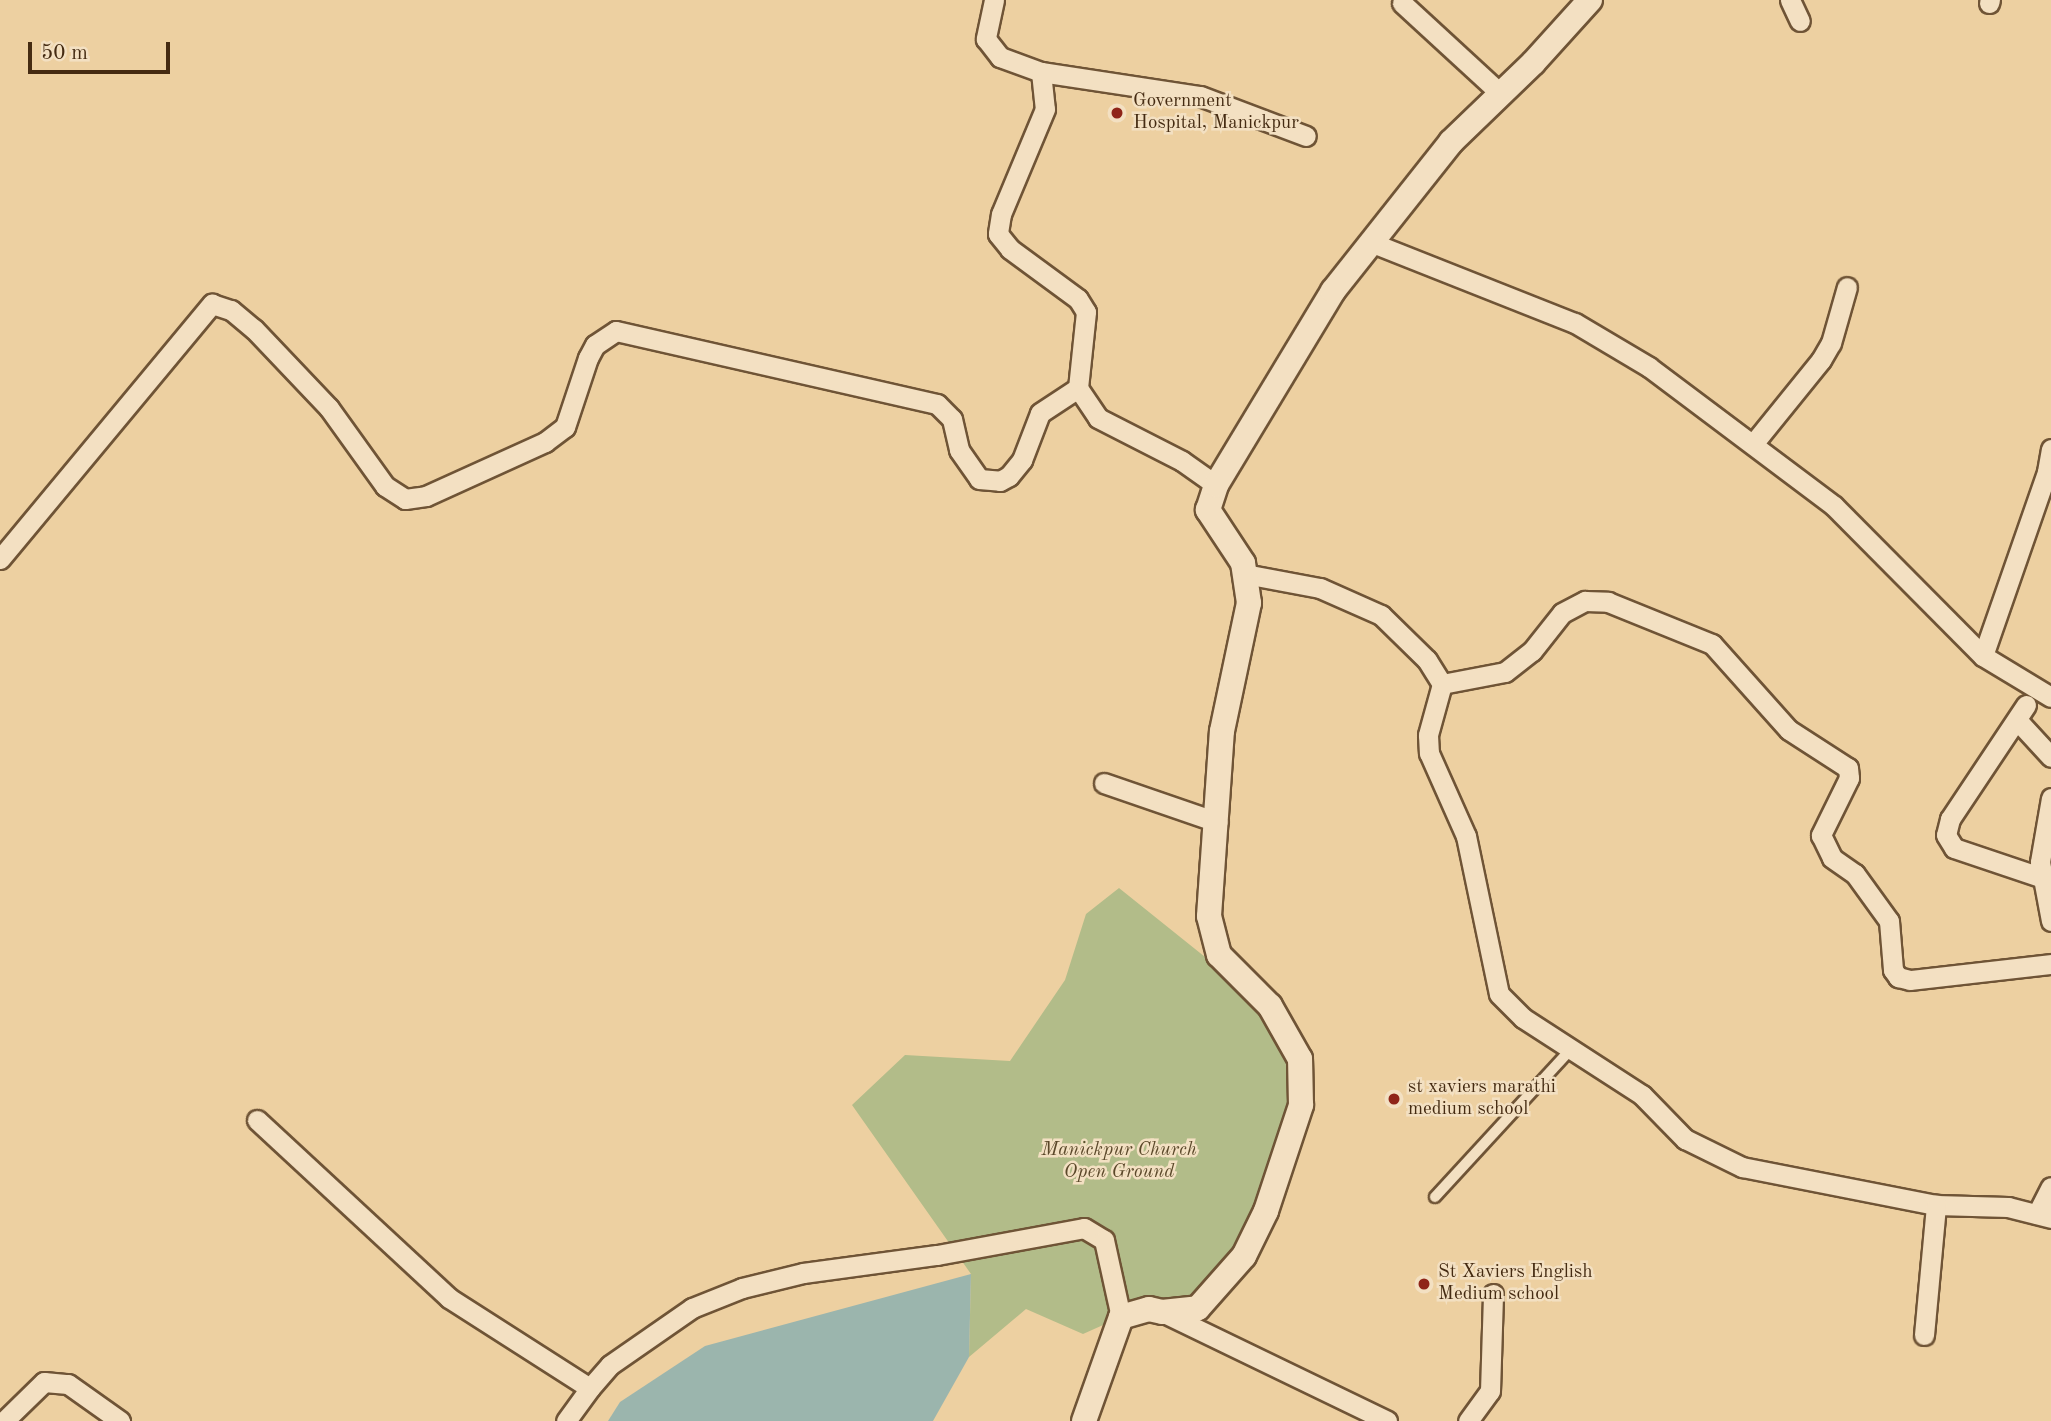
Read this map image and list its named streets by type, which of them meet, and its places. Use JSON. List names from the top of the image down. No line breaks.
{"parks":["Manickpur Church Open Ground"],"places":["Government Hospital, Manickpur","st xaviers marathi medium school","St Xaviers English Medium school"],"scale_bar":"50 m"}
